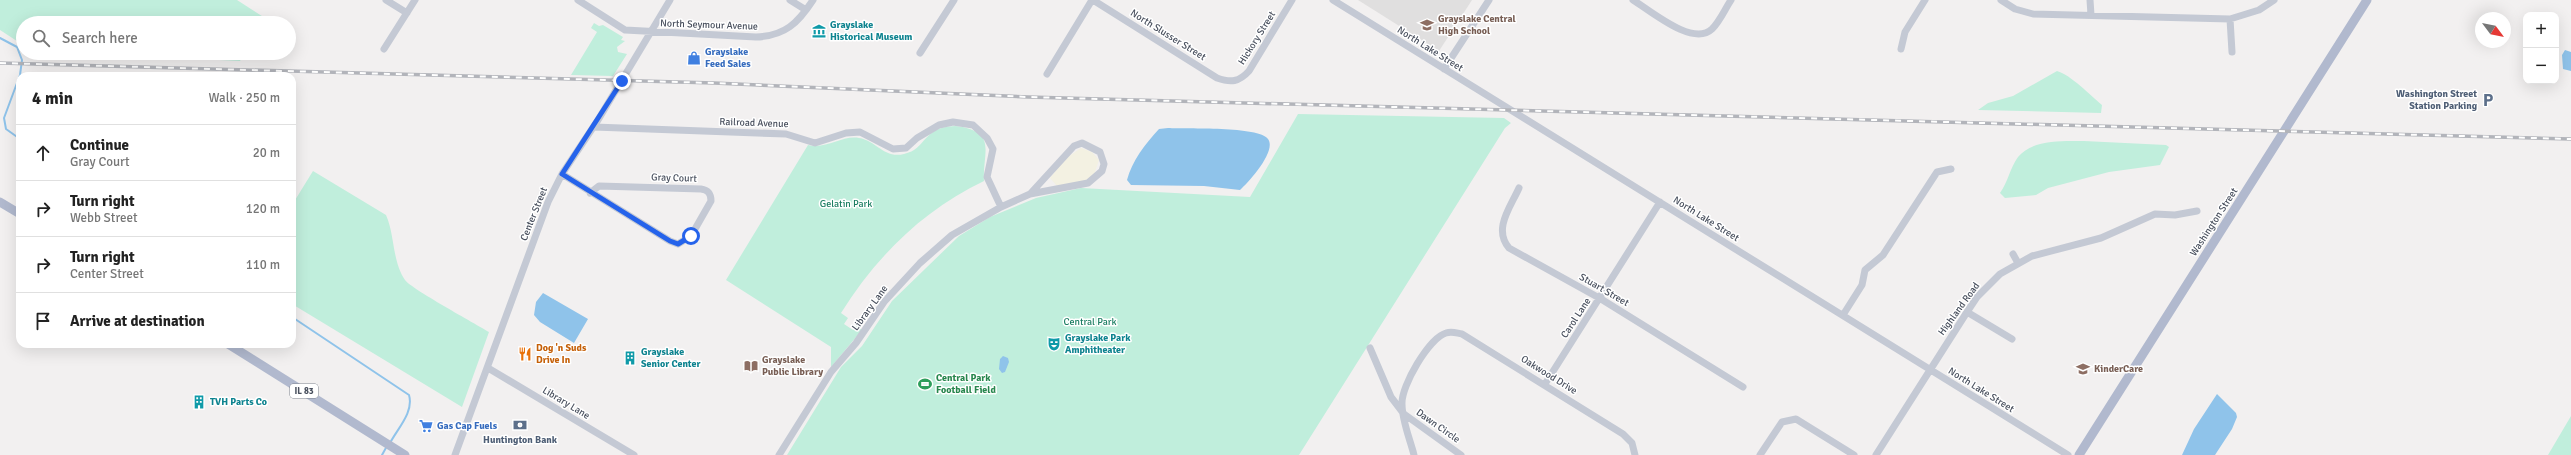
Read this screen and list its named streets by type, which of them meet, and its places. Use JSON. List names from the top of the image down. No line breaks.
{"streets":{"main road":["Washington Street","IL 83"],"street":["North Seymour Avenue","North Slusser Street","Hickory Street","North Lake Street","Railroad Avenue","Gray Court","Center Street","Stuart Street","Library Lane","Highland Road","Carol Lane","Oakwood Drive","Dawn Circle"]},"crossings":[["North Seymour Avenue","Center Street"],["North Slusser Street","Hickory Street"],["North Lake Street","Highland Road"],["North Lake Street","Carol Lane"],["Railroad Avenue","Center Street"],["Railroad Avenue","Library Lane"],["Center Street","Library Lane"],["Stuart Street","Carol Lane"],["Carol Lane","Oakwood Drive"],["Oakwood Drive","Dawn Circle"]],"parks":["Gelatin Park","Central Park"],"places":{"school or university":["Grayslake Central High School","KinderCare"],"museum":["Grayslake Historical Museum"],"shop":["Grayslake Feed Sales"],"parking":["Washington Street Station Parking"],"theatre":["Grayslake Park Amphitheater"],"restaurant":["Dog 'n Suds Drive In"],"building":["Grayslake Senior Center","TVH Parts Co"],"library":["Grayslake Public Library"],"sports":["Central Park Football Field"],"bank":["Huntington Bank"],"supermarket":["Gas Cap Fuels"]},"north":"bottom right","page":{"map_buttons":["+","−"],"search":"Search here","heading":["4 min","Walk · 250 m"],"list":[["Continue","Gray Court","20 m"],["Turn right","Webb Street","120 m"],["Turn right","Center Street","110 m"],"Arrive at destination"]}}
